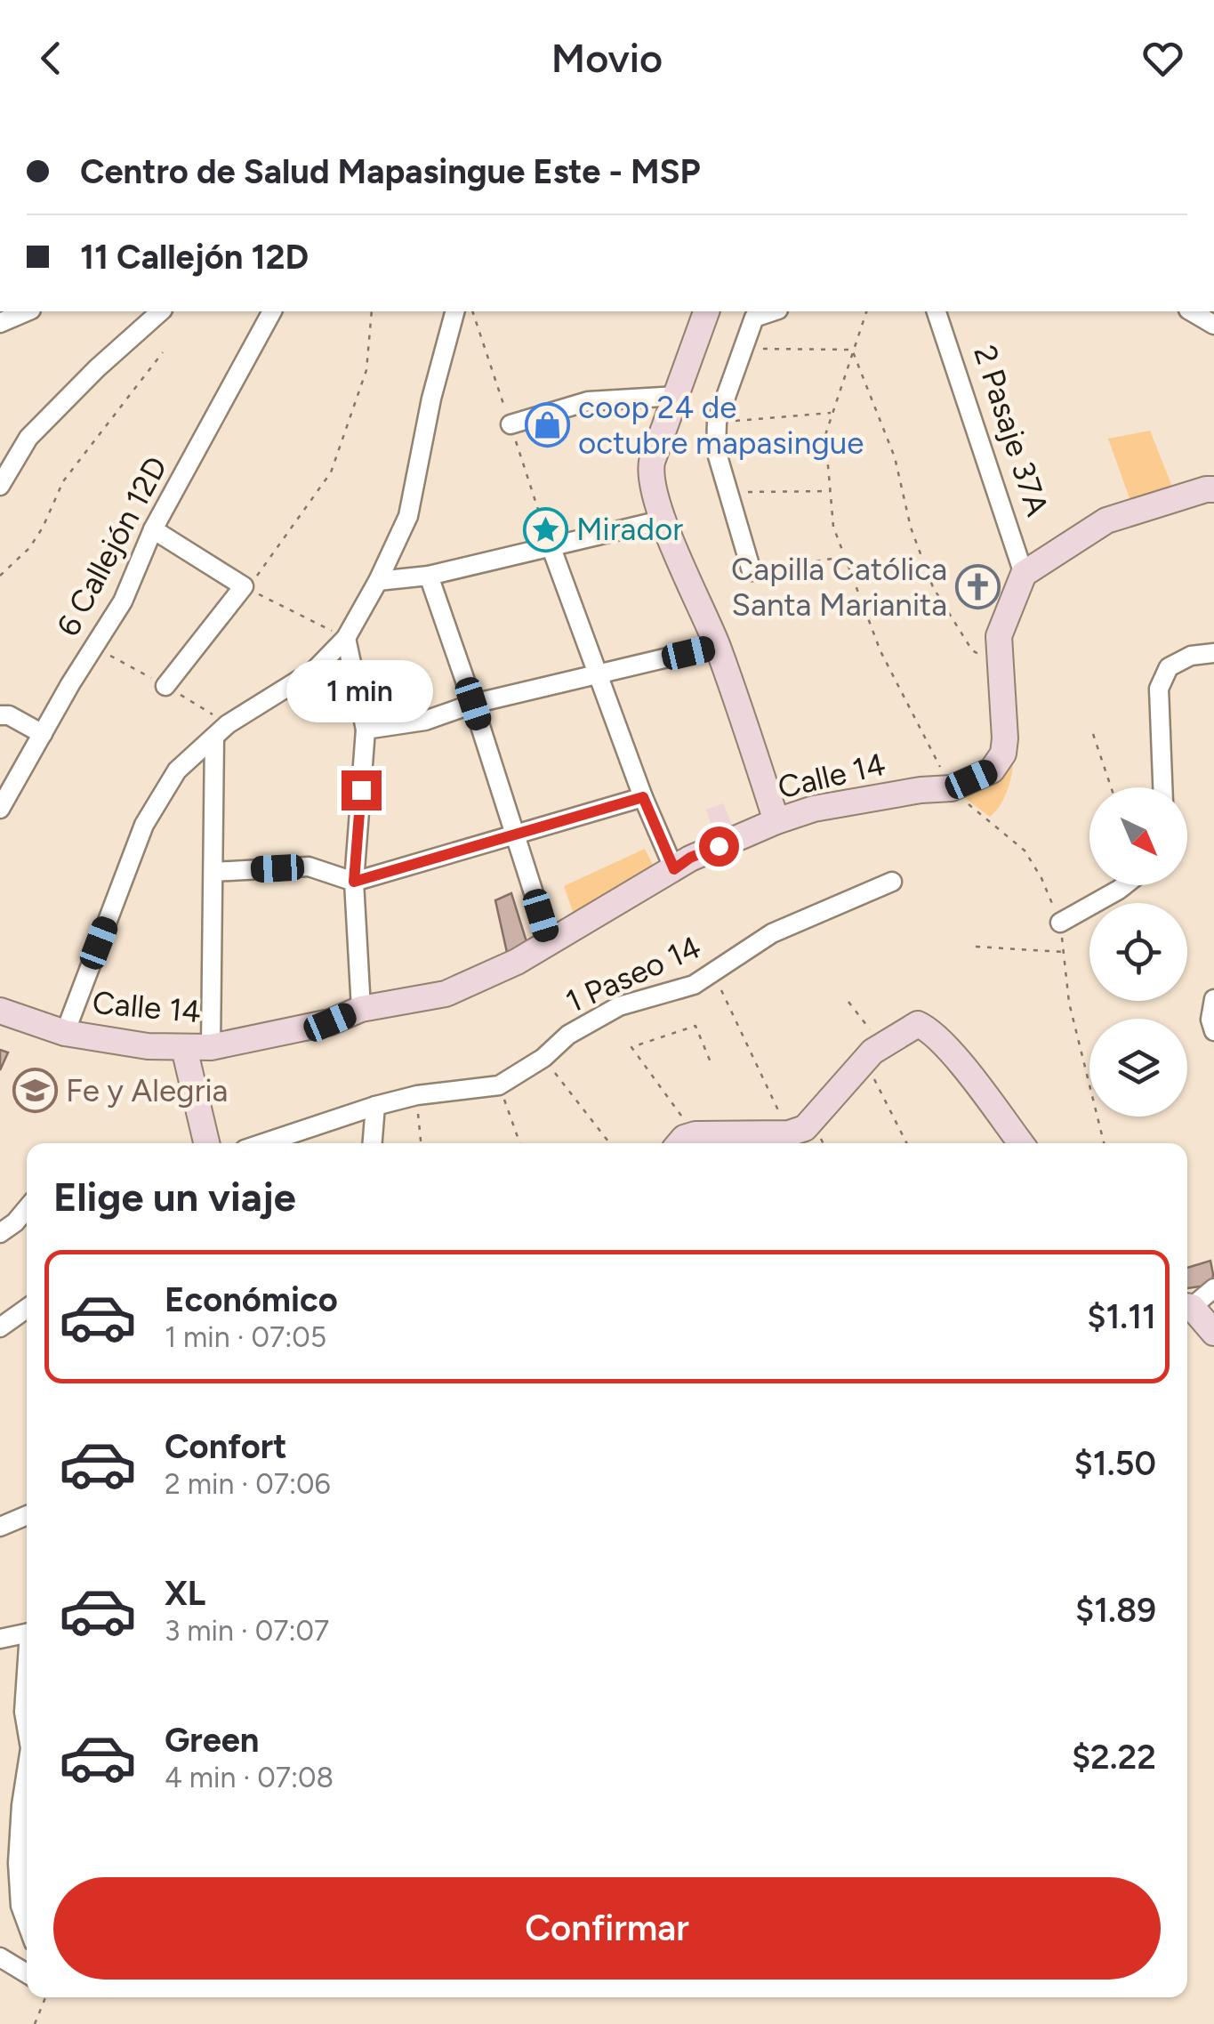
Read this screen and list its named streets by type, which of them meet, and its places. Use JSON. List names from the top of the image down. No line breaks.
{"streets":{"street":["2 Pasaje 37A","6 Callejón 12D","Calle 14","1 Paseo 14"]},"crossings":[["2 Pasaje 37A","Calle 14"]],"places":{"shop":["coop 24 de octubre mapasingue"],"place":["Mirador"],"church":["Capilla Católica Santa Marianita"],"school or university":["Fe y Alegria"]},"north":"bottom right","page":{"header":"Movio","banner":["Centro de Salud Mapasingue Este - MSP","11 Callejón 12D"],"bubble":"1 min","heading":"Elige un viaje","list":[{"name":"Económico","note":"1 min · 07:05","value":"$1.11"},{"name":"Confort","note":"2 min · 07:06","value":"$1.50"},{"name":"XL","note":"3 min · 07:07","value":"$1.89"},{"name":"Green","note":"4 min · 07:08","value":"$2.22"}],"buttons":"Confirmar"}}
